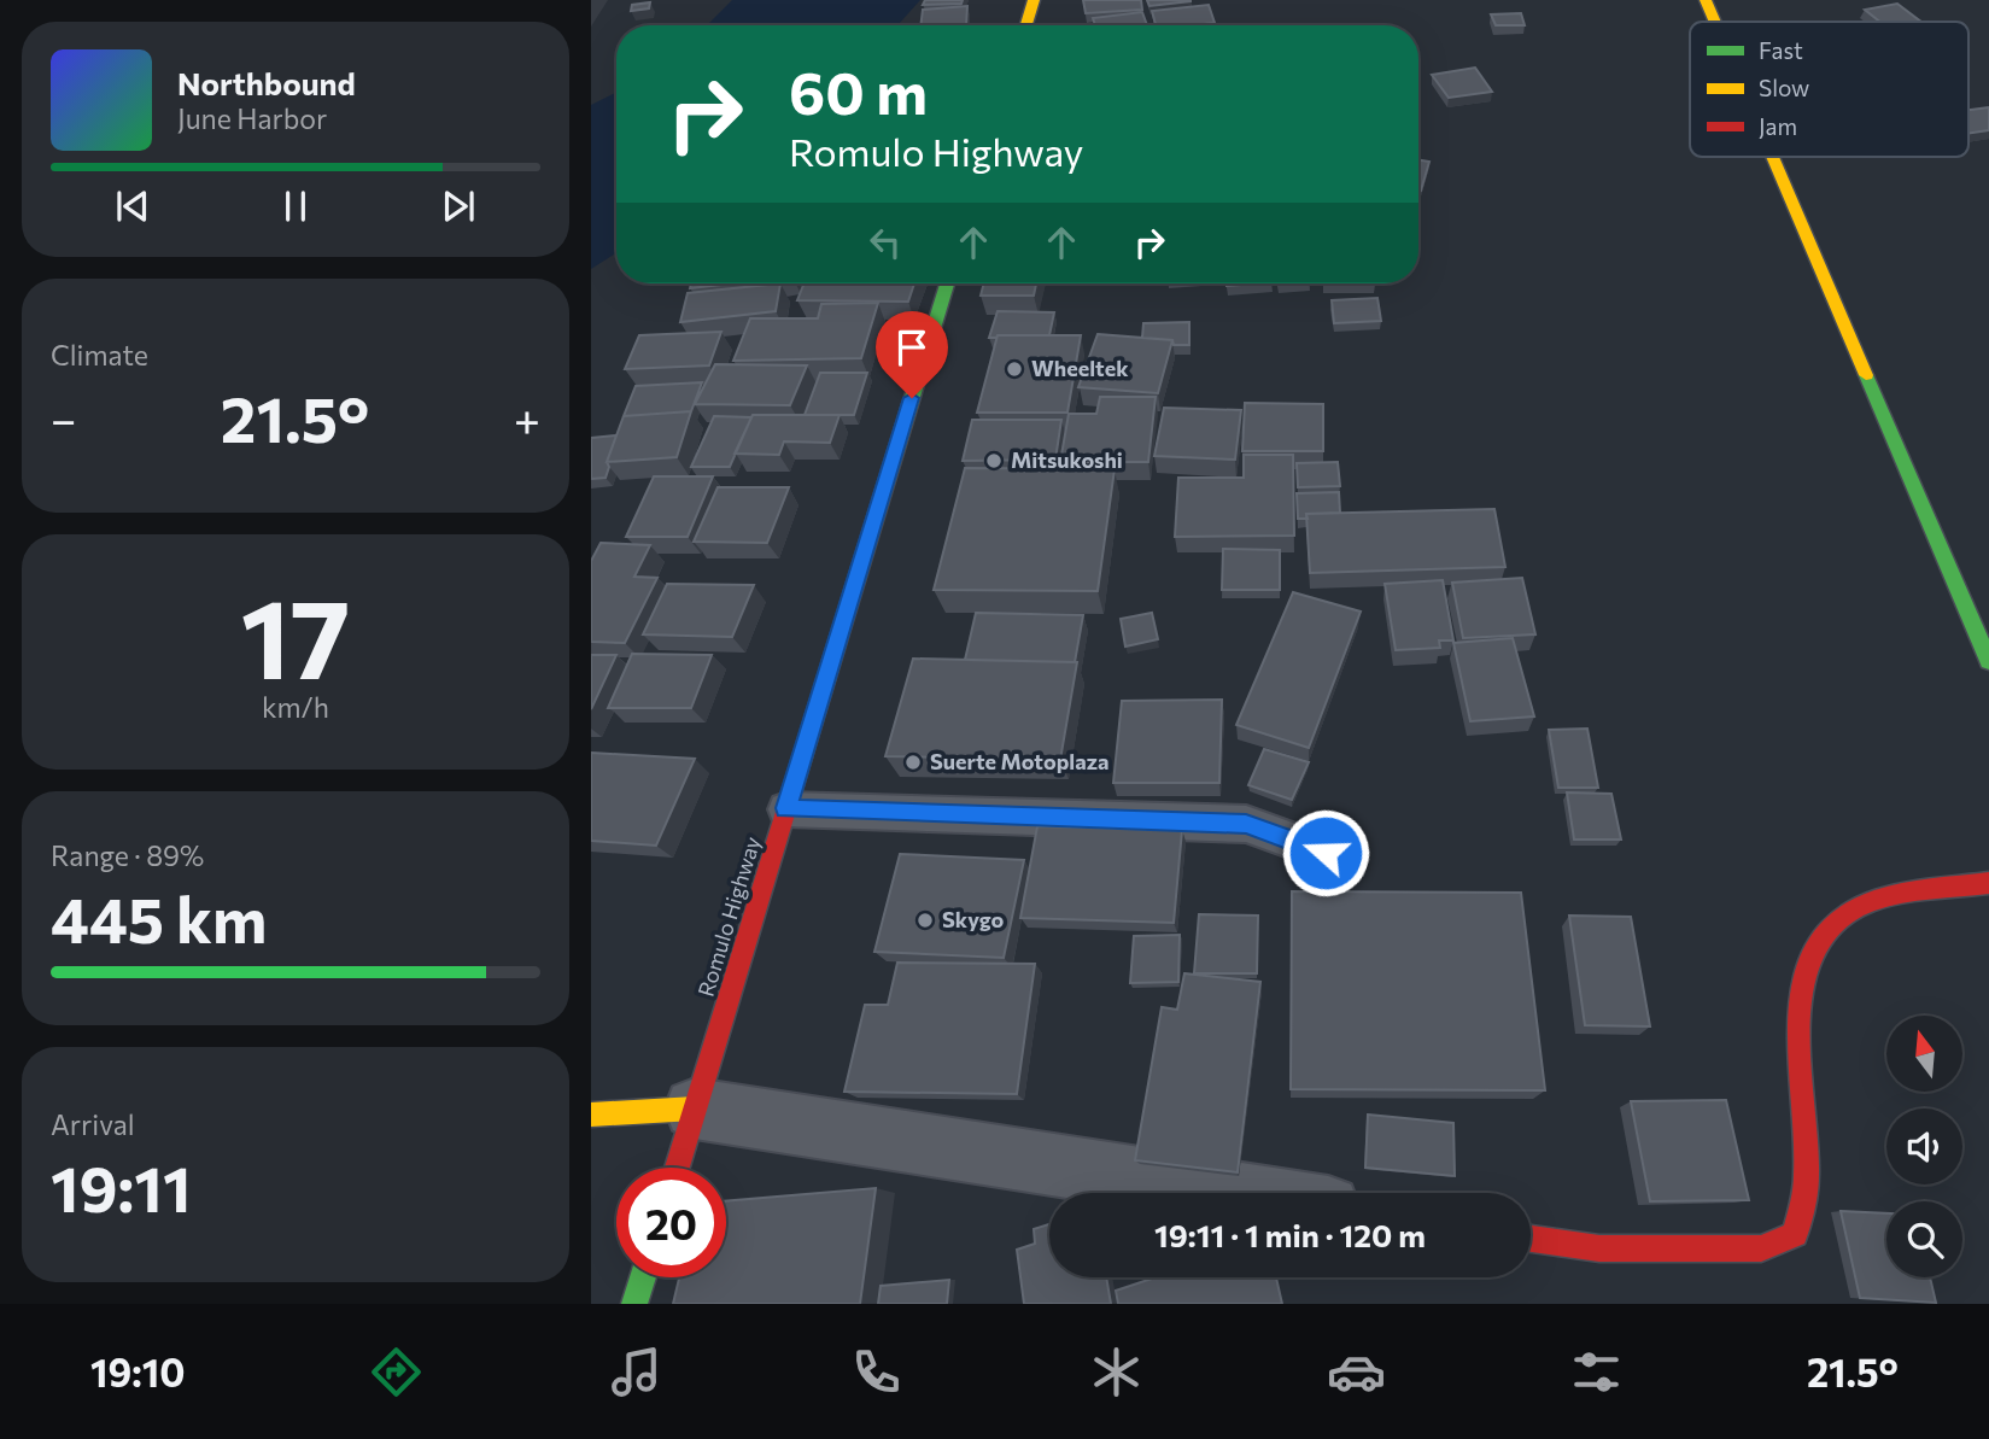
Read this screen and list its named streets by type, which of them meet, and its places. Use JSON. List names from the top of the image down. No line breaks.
{"streets":{"main road":["Romulo Highway"]},"places":["Wheeltek","Mitsukoshi","Suerte Motoplaza","Skygo"],"legend":["Fast","Slow","Jam"],"north":"top","page":{"turn":["60 m","Romulo Highway"],"song":["Northbound","June Harbor"],"tile":["Climate",["17","km/h"],["Range · 89%","445 km"],["Arrival","19:11"]],"heat":["−","21.5°","+"],"limit":"20","trip":"19:11 · 1 min · 120 m","tabs":["19:10","21.5°"]}}
